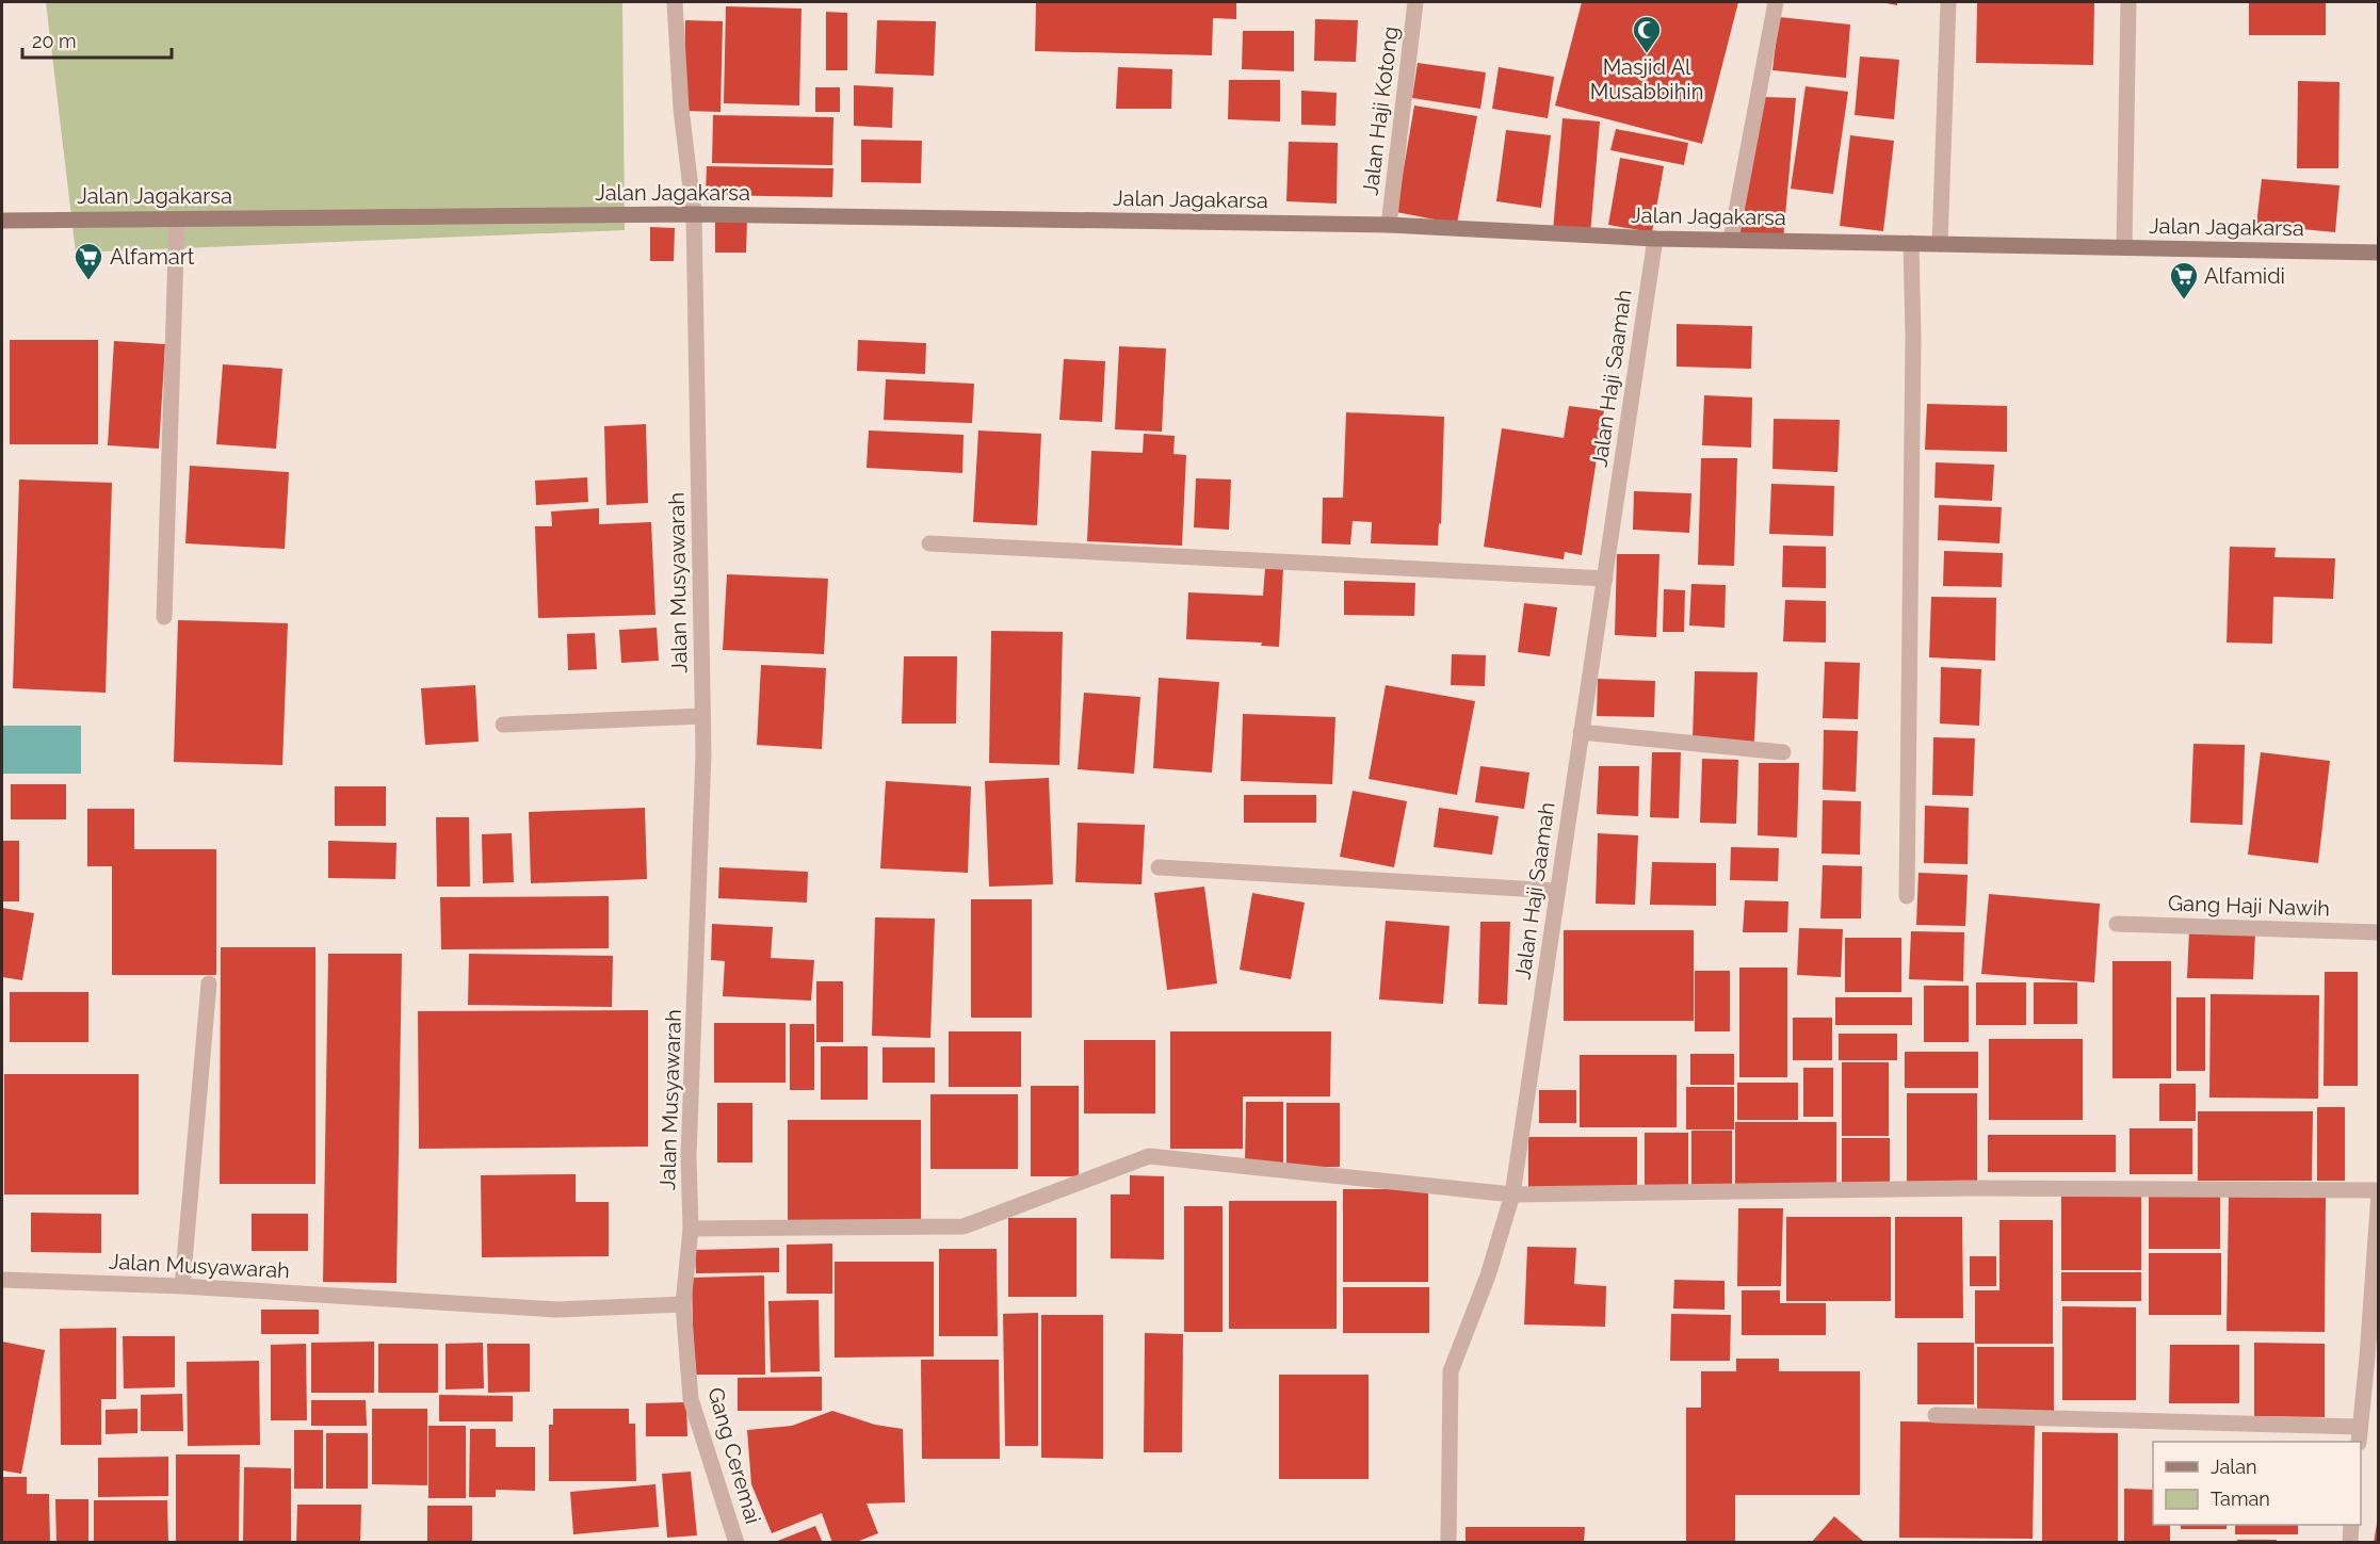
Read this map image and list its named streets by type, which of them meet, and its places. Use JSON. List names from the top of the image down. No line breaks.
{"streets":{"main road":["Jalan Jagakarsa"],"street":["Jalan Haji Kotong","Jalan Haji Saamah","Jalan Musyawarah","Gang Haji Nawih","Gang Ceremai"]},"crossings":[["Jalan Haji Kotong","Jalan Jagakarsa"],["Jalan Jagakarsa","Jalan Haji Saamah"],["Jalan Jagakarsa","Jalan Musyawarah"],["Jalan Musyawarah","Gang Ceremai"]],"places":{"mosque":["Masjid Al Musabbihin"],"supermarket":["Alfamart","Alfamidi"]},"legend":["Jalan","Taman"],"scale_bar":"20 m"}
